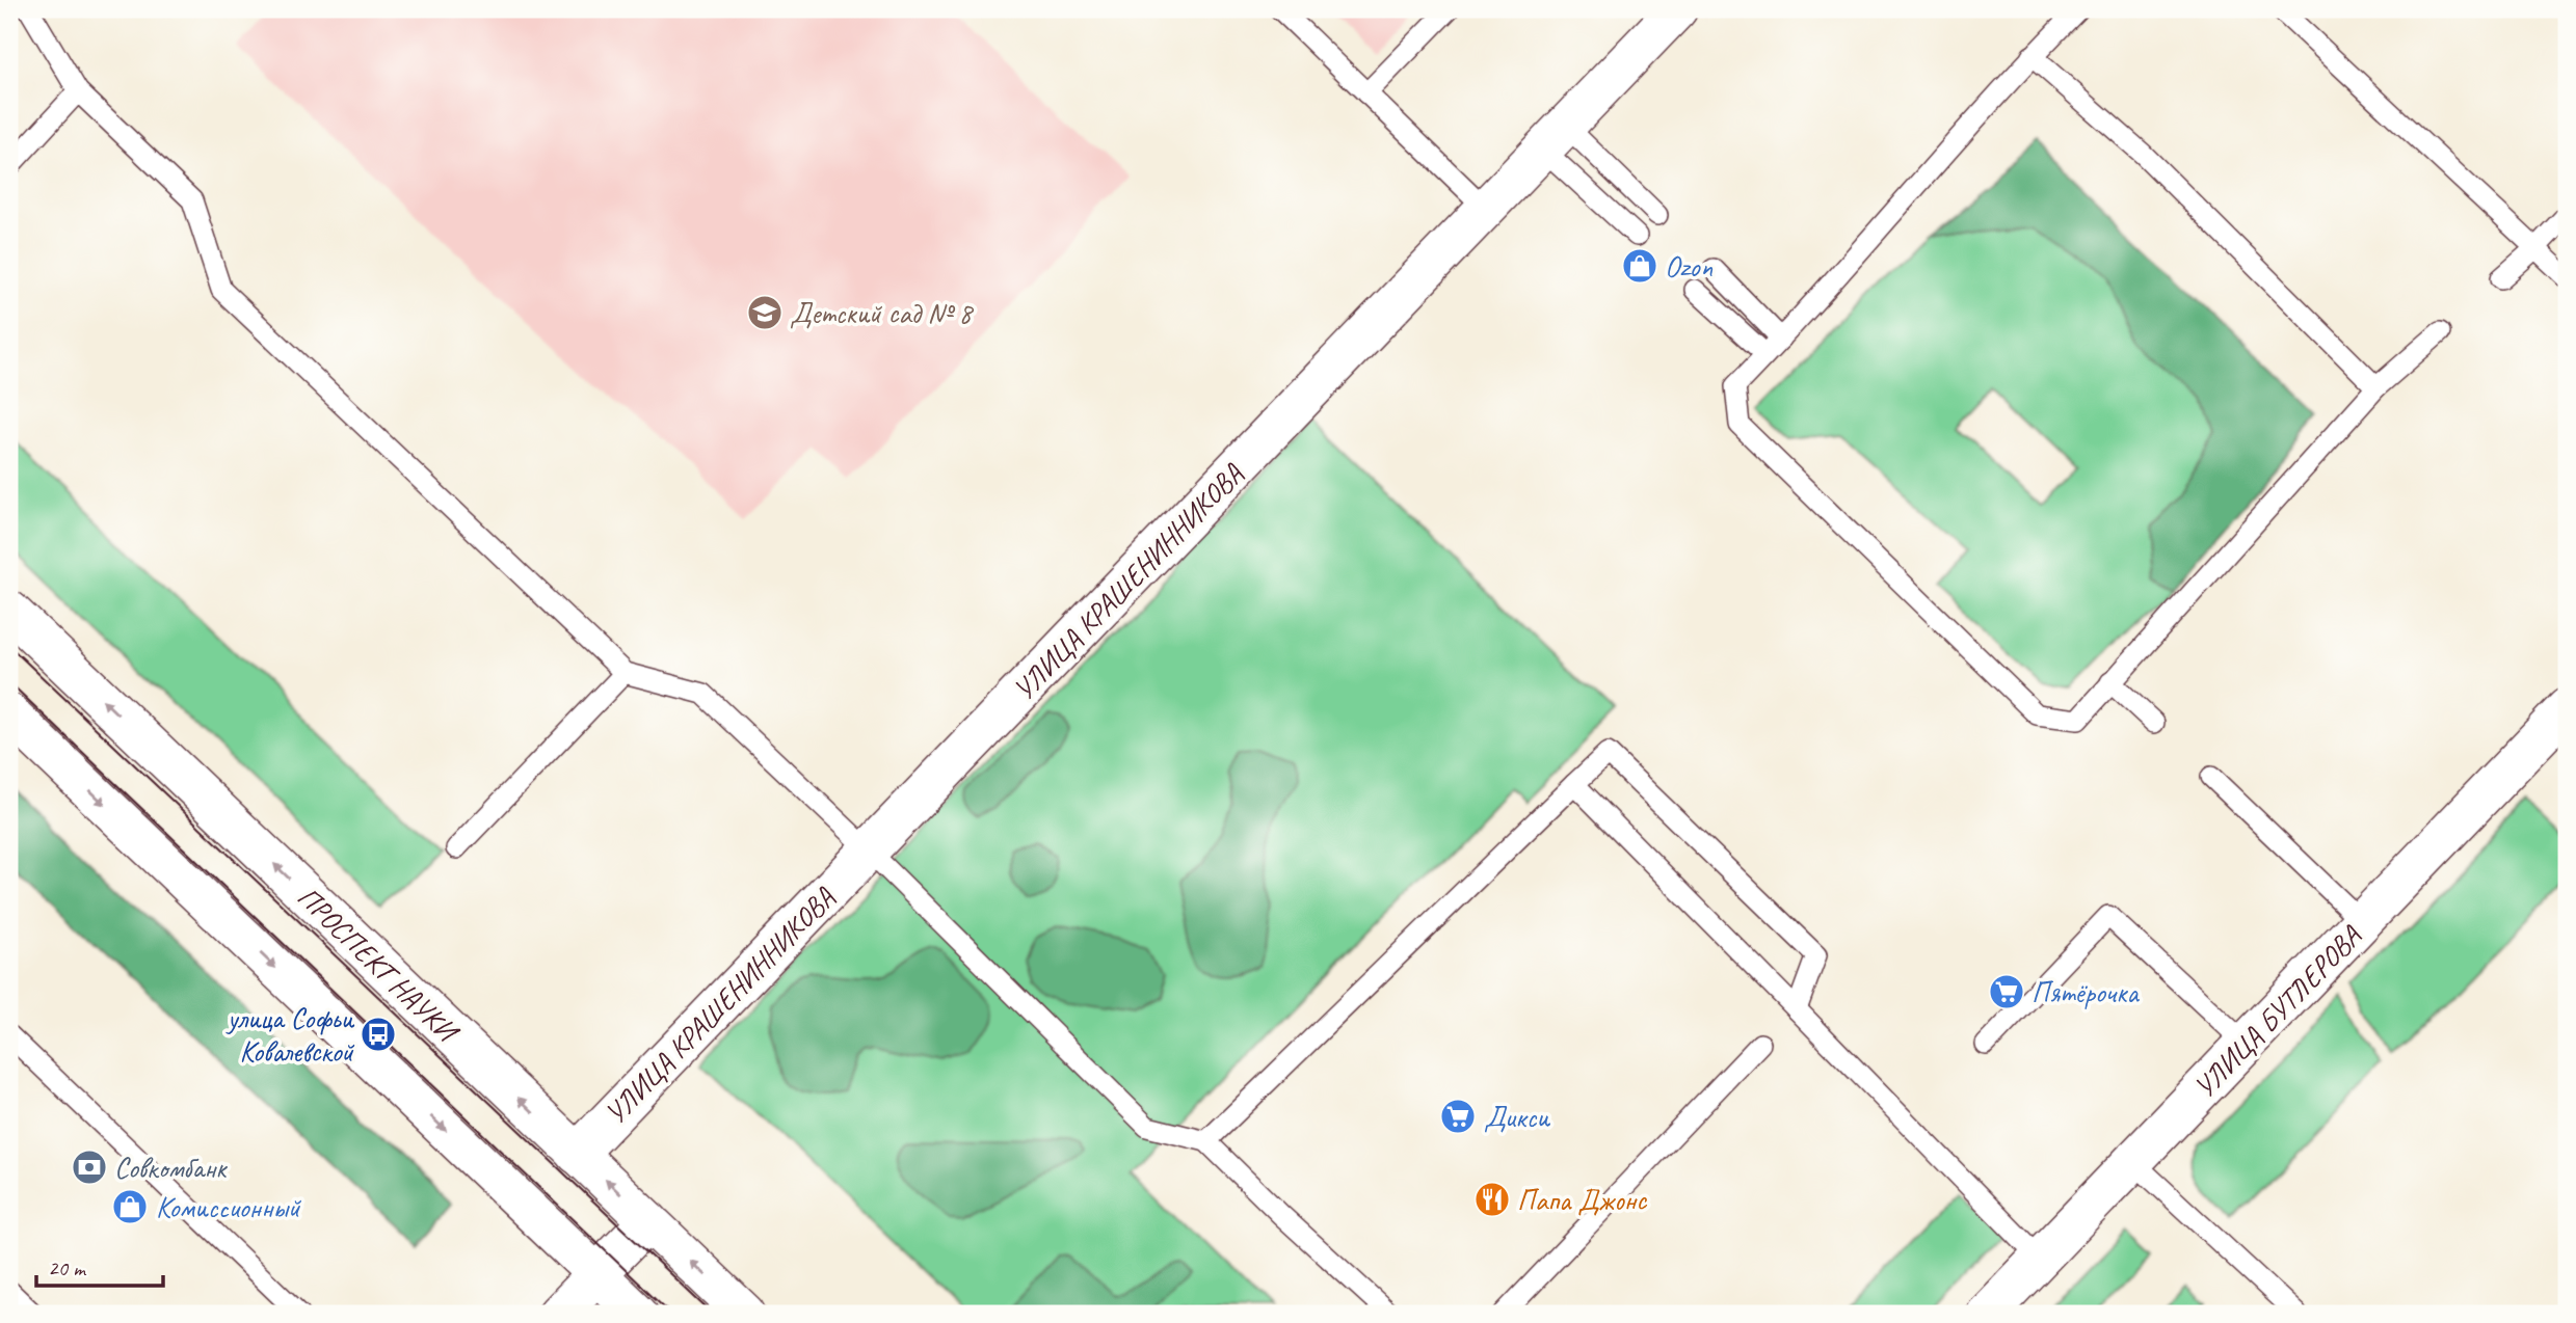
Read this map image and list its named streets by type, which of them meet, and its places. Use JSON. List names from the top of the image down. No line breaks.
{"streets":{"street":["УЛИЦА КРАШЕНИННИКОВА","ПРОСПЕКТ НАУКИ","УЛИЦА БУТЛЕРОВА"]},"crossings":[["УЛИЦА КРАШЕНИННИКОВА","ПРОСПЕКТ НАУКИ"]],"places":{"shop":["Ozon","Комиссионный"],"school or university":["Детский сад № 8"],"supermarket":["Пятёрочка","Дикси"],"bus stop":["улица Софьи Ковалевской"],"bank":["Совкомбанк"],"restaurant":["Папа Джонс"]},"scale_bar":"20 m"}
